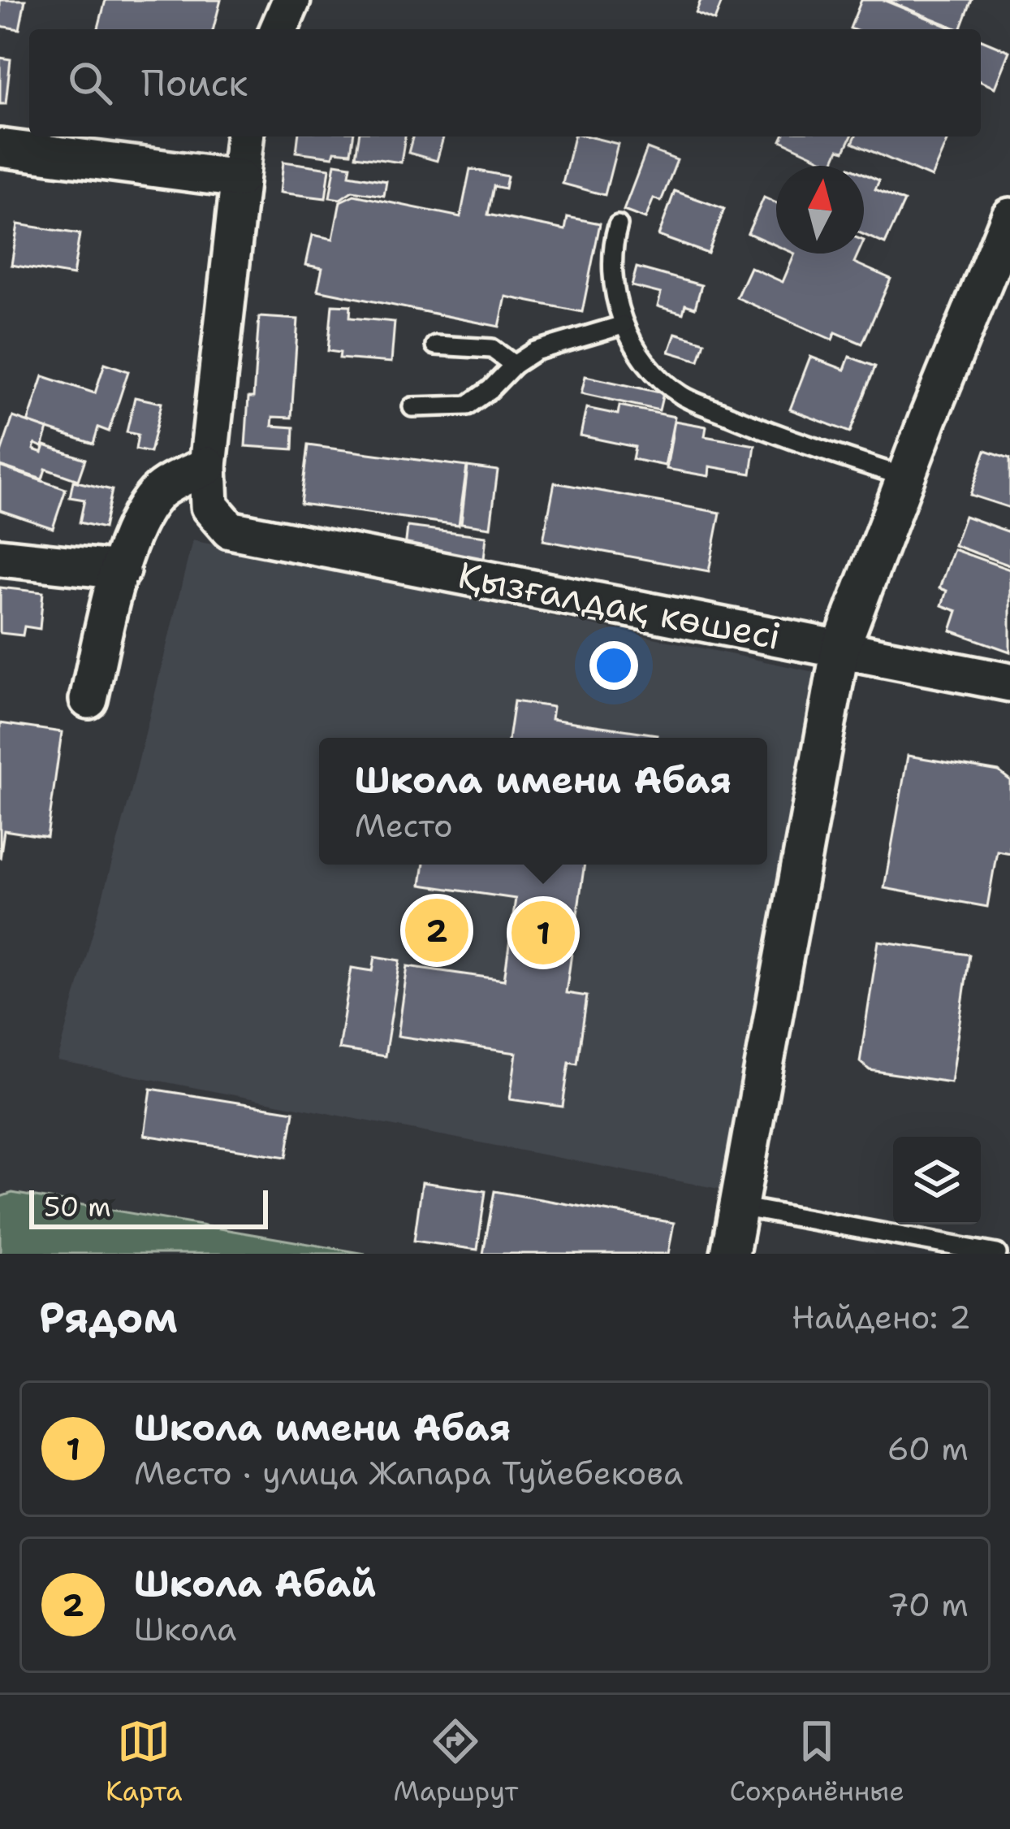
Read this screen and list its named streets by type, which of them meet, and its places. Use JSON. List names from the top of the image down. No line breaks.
{"streets":{"street":["Қызғалдақ көшесі"]},"scale_bar":"50 m","north":"top","page":{"search":"Поиск","popup":["Школа имени Абая","Место"],"pins":["2","1"],"scale":"50 m","heading":["Рядом","Найдено: 2"],"list":[{"mark":"1","name":"Школа имени Абая","note":"Место · улица Жапара Туйебекова","value":"60 m"},{"mark":"2","name":"Школа Абай","note":"Школа","value":"70 m"}],"nav":["Карта","Маршрут","Сохранённые"]}}
